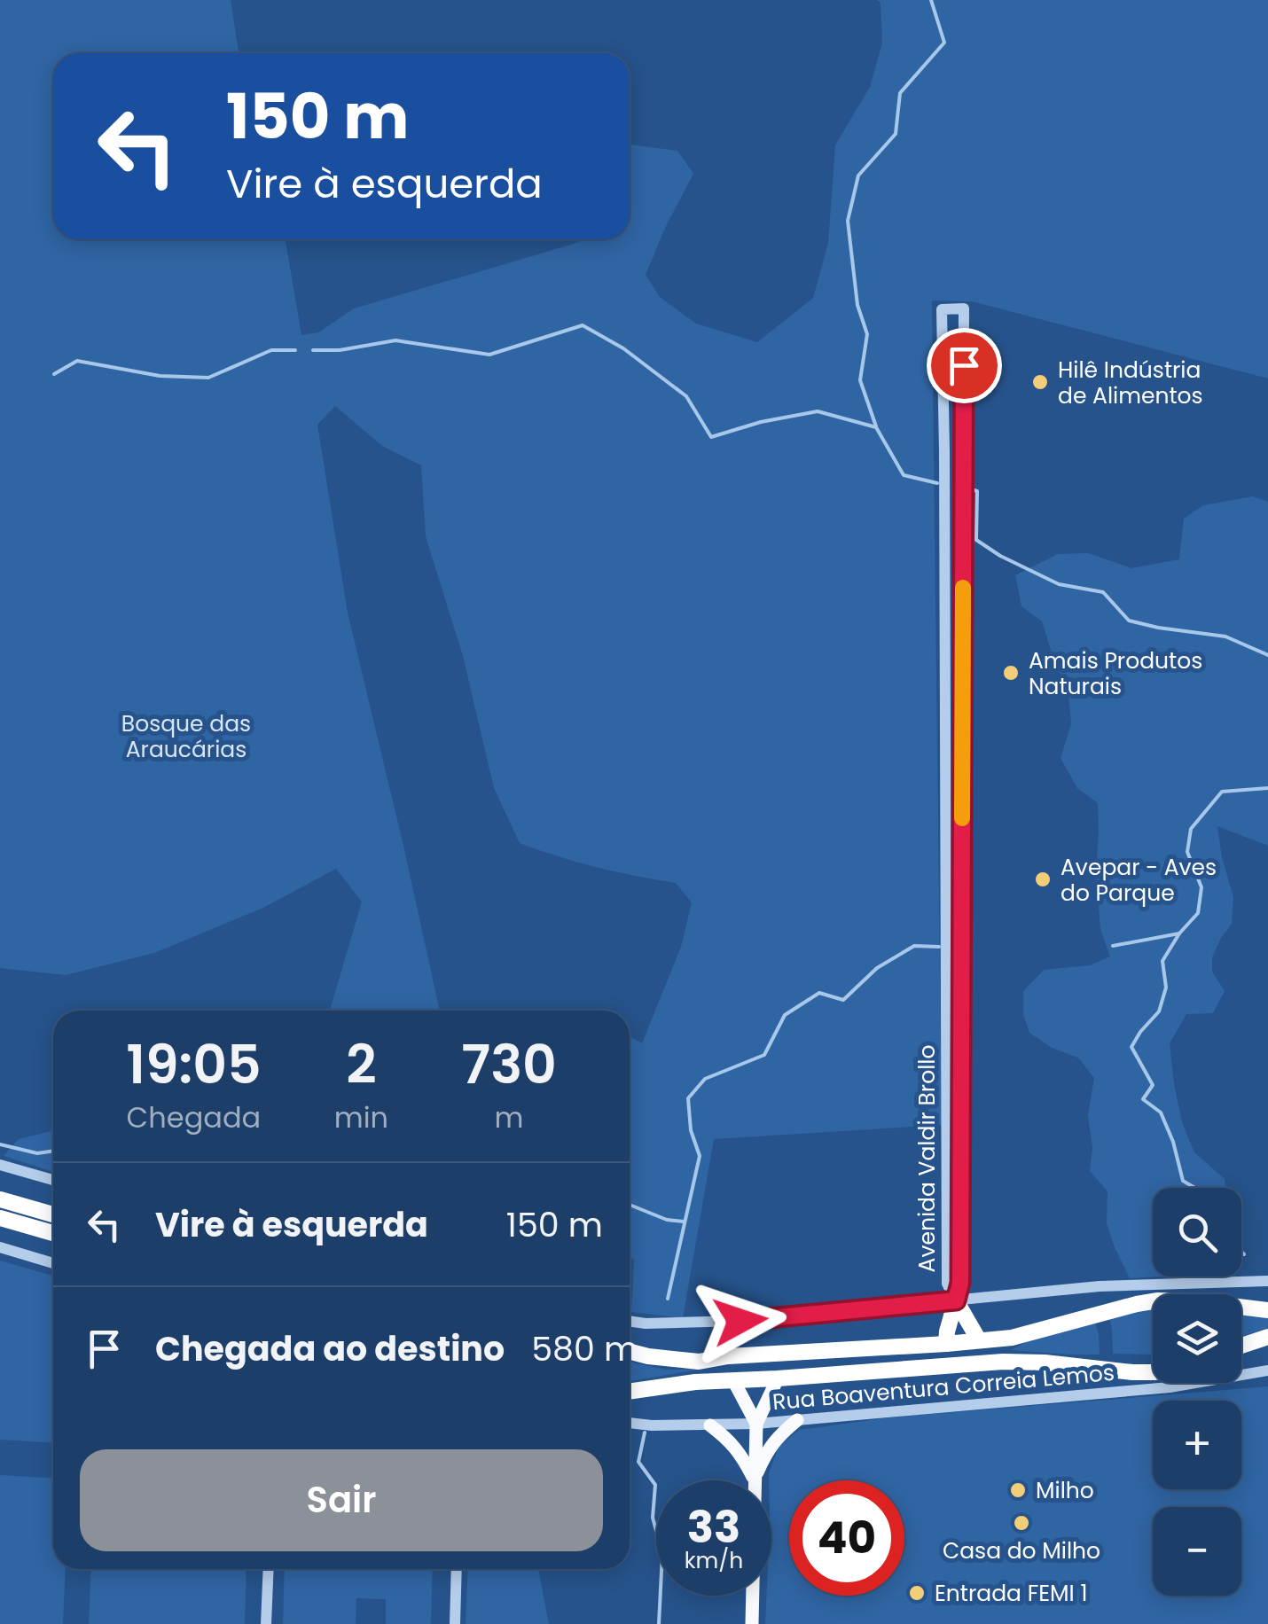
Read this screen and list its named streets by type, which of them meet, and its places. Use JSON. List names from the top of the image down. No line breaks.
{"streets":{"street":["Avenida Valdir Brollo","Rua Boaventura Correia Lemos"]},"parks":["Bosque das Araucárias"],"places":["Hilê Indústria de Alimentos","Amais Produtos Naturais","Avepar - Aves do Parque","Milho","Casa do Milho","Entrada FEMI 1"],"page":{"turn":["150 m","Vire à esquerda"],"eta":["19:05","Chegada","2","min","730","m"],"list":[{"name":"Vire à esquerda","value":"150 m"},{"name":"Chegada ao destino","value":"580 m"}],"map_buttons":["+","−"],"buttons":"Sair","speed":"33 km/h","limit":"40"}}
